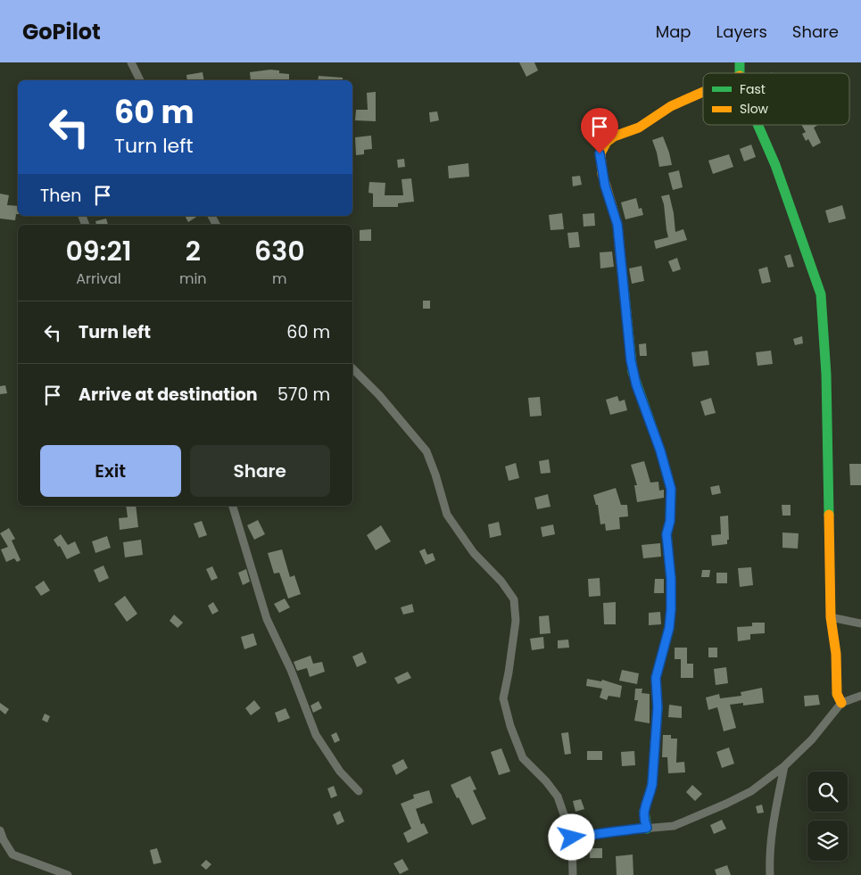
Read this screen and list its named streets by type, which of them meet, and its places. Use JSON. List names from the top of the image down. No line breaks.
{"legend":["Fast","Slow"],"page":{"header":"GoPilot","nav":["Map","Layers","Share"],"turn":["60 m","Turn left"],"then":"Then","eta":["09:21","Arrival","2","min","630","m"],"list":[{"name":"Turn left","value":"60 m"},{"name":"Arrive at destination","value":"570 m"}],"buttons":["Exit","Share"]}}
